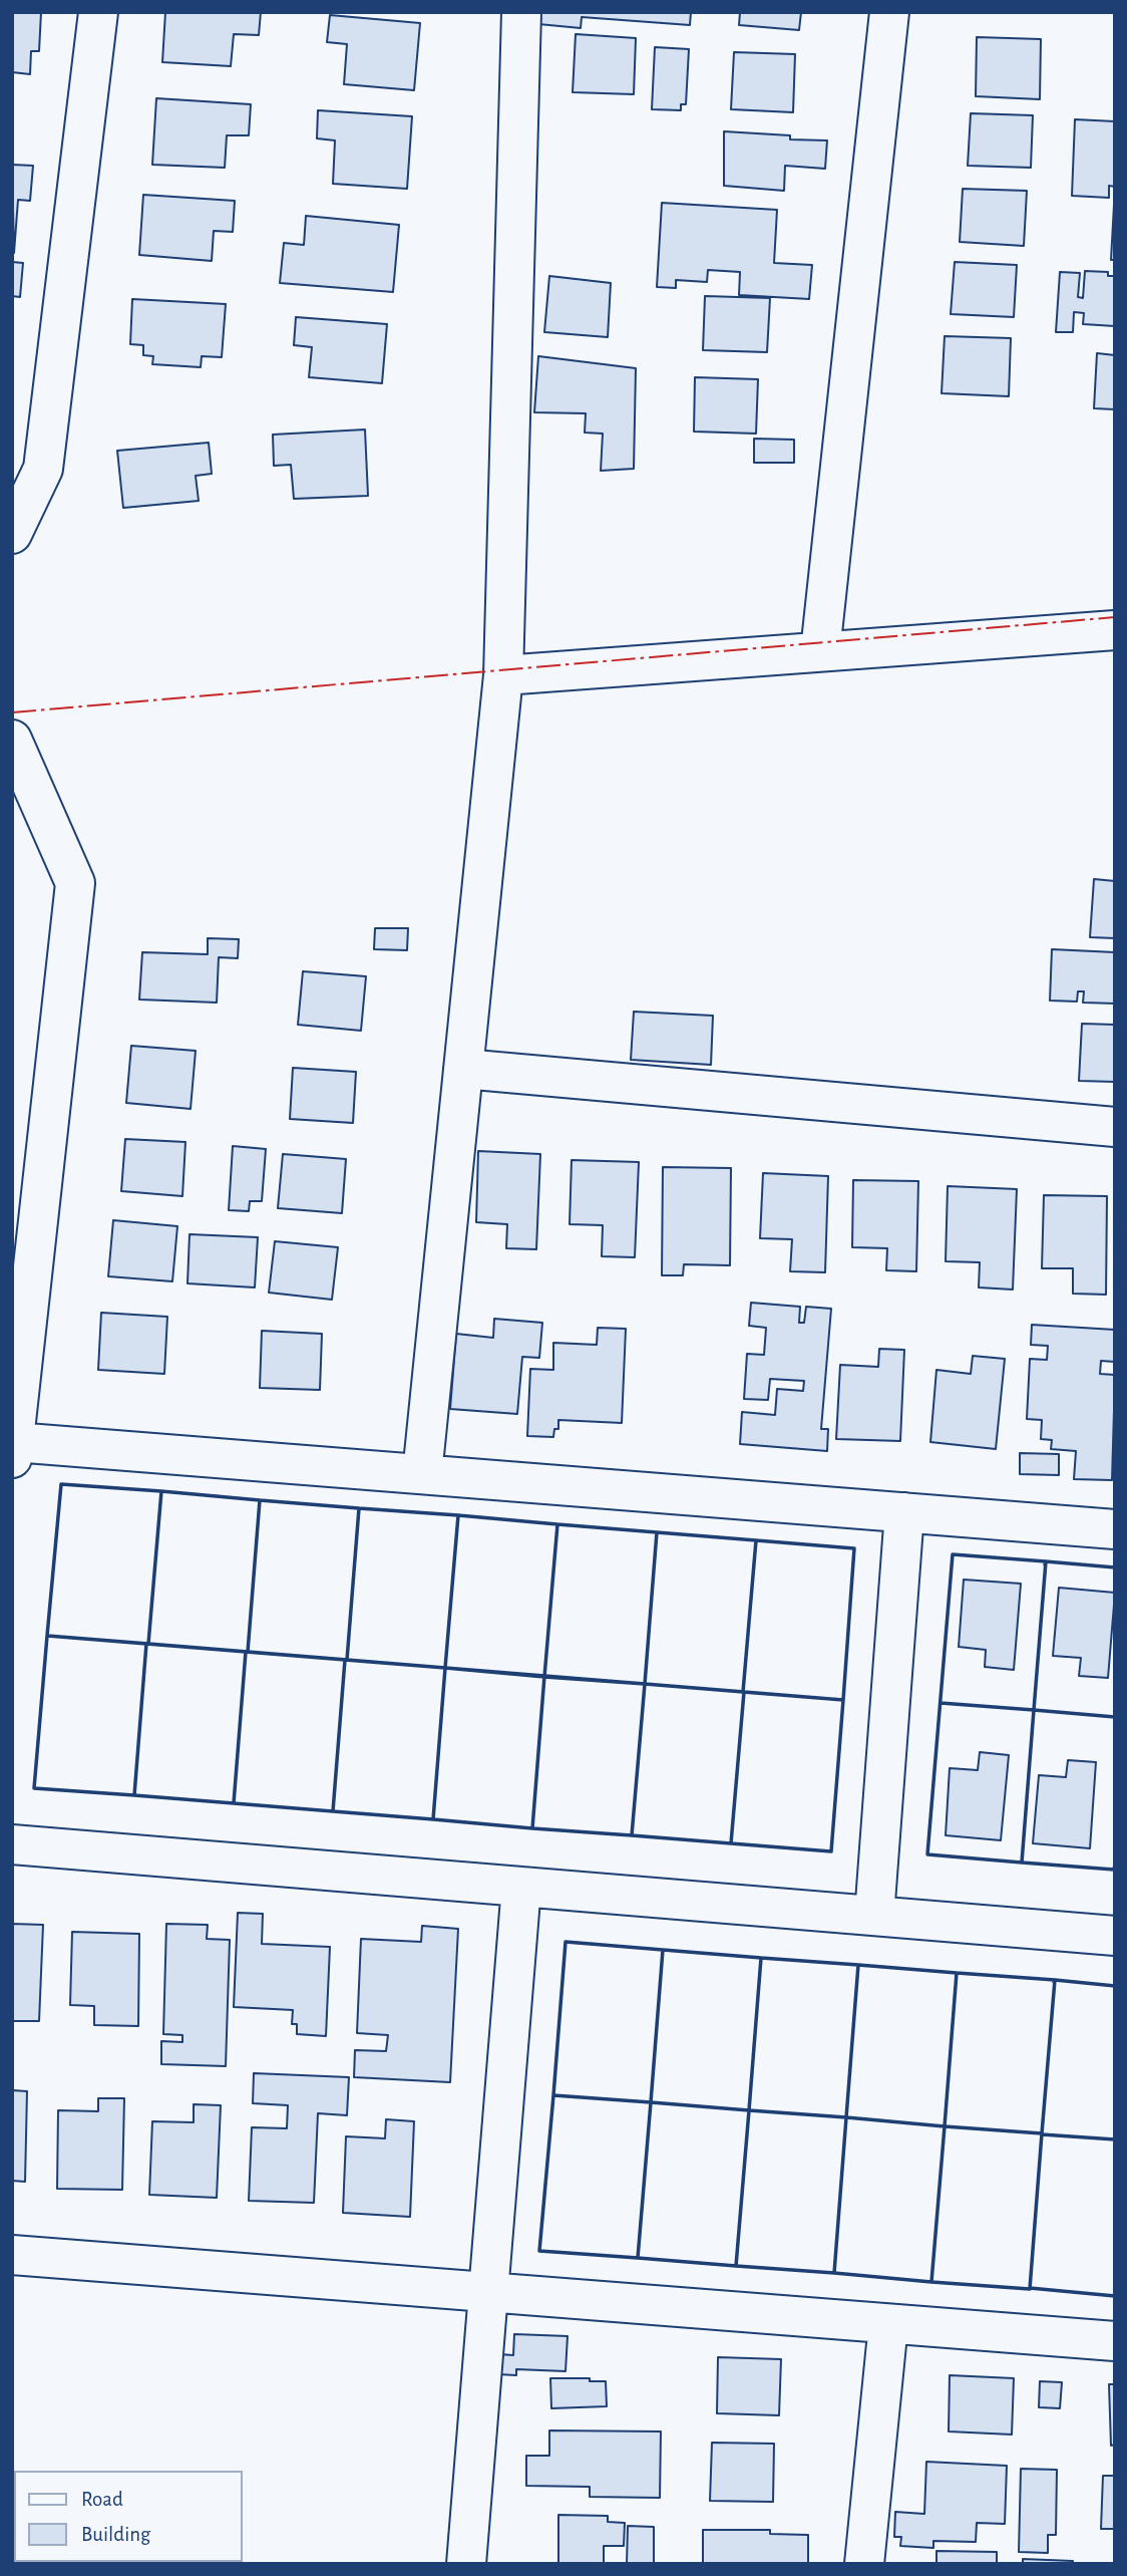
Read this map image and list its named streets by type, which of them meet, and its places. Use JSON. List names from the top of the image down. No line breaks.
{"legend":["Road","Building"]}
